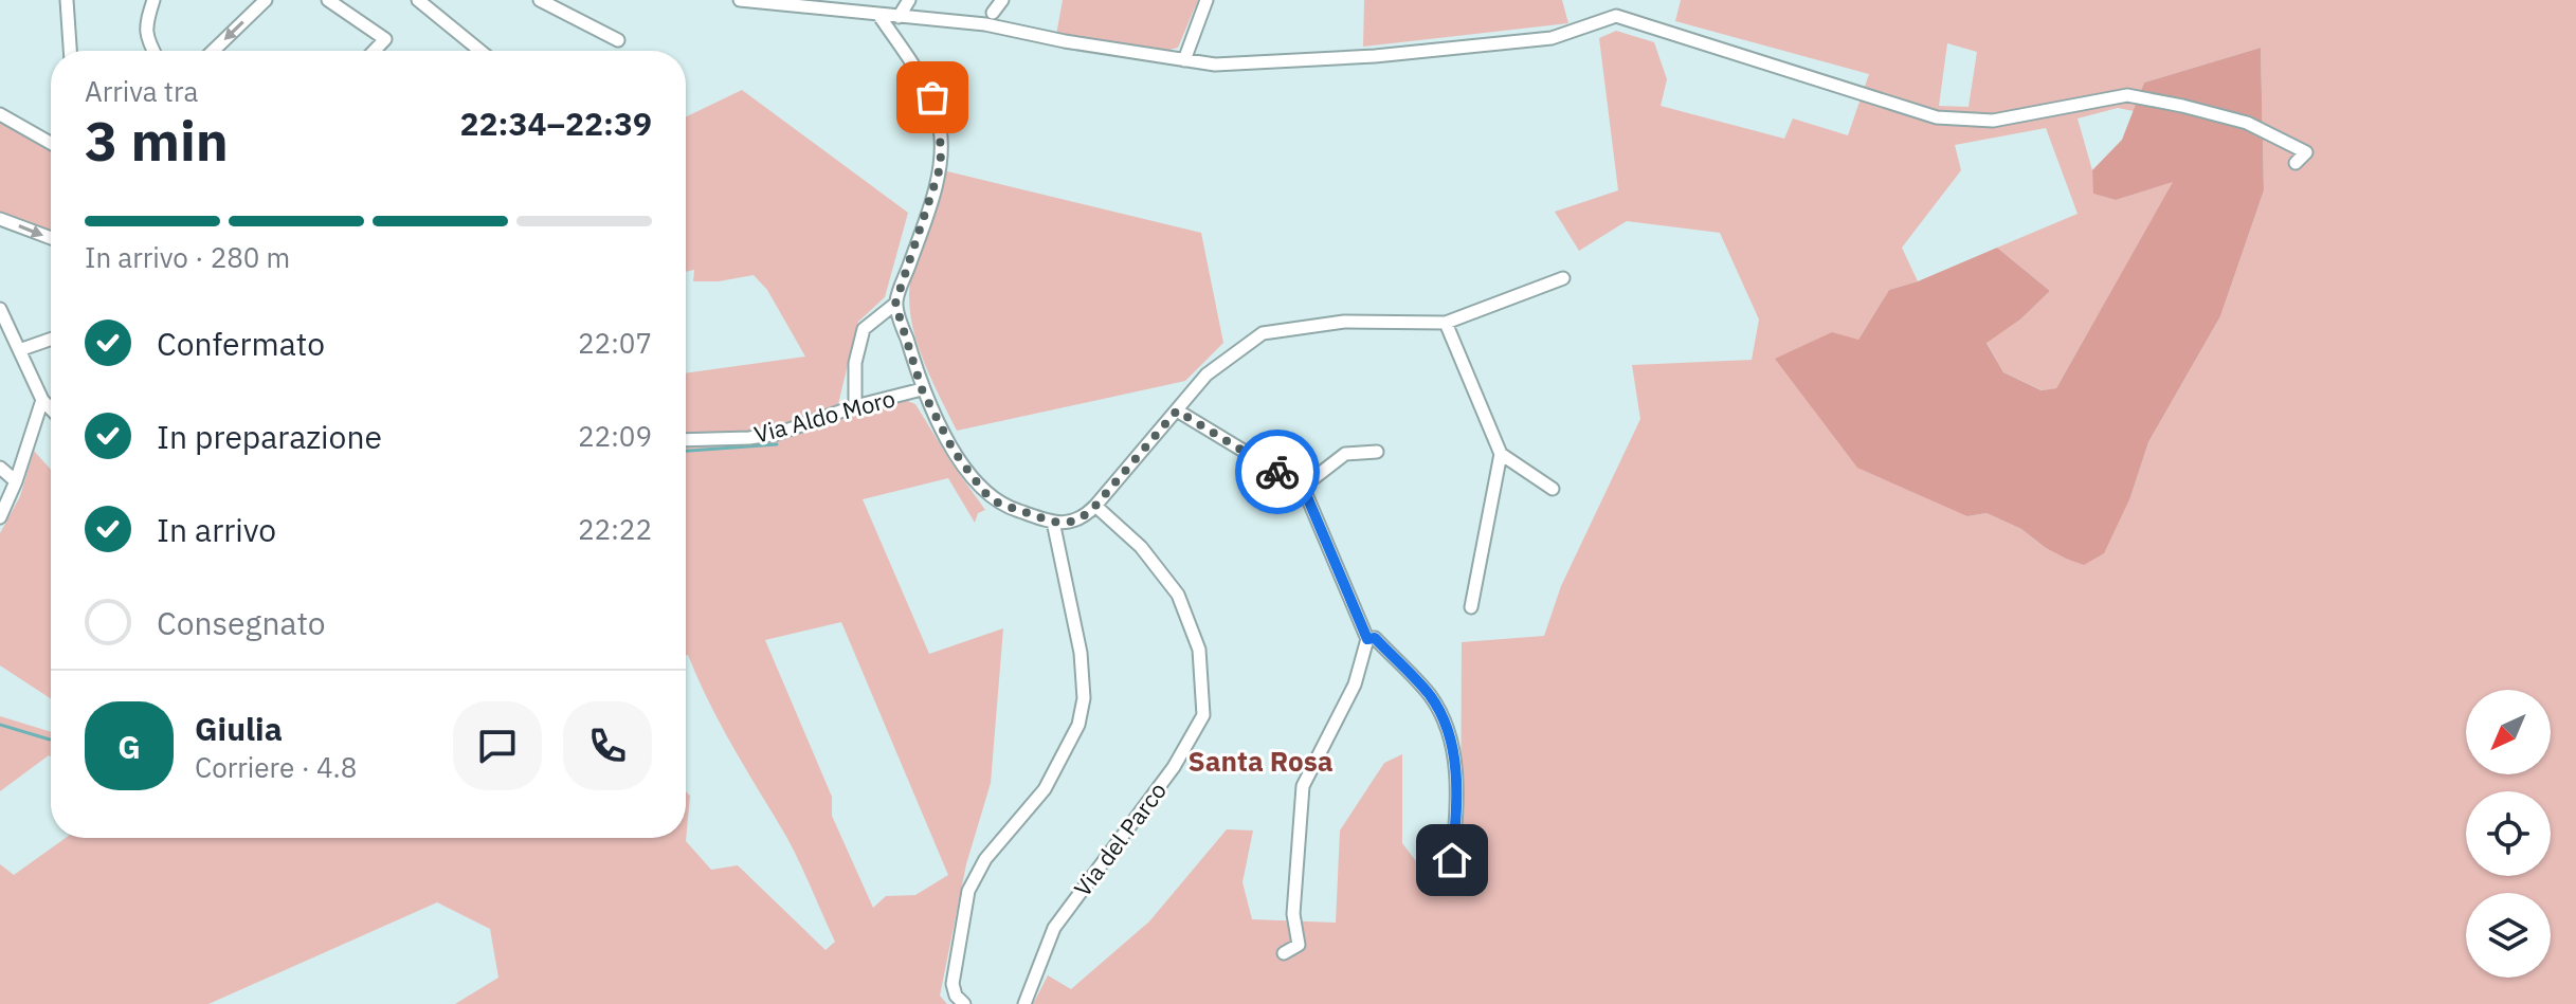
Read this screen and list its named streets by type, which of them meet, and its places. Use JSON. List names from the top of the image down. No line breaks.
{"streets":{"street":["Via Aldo Moro","Via del Parco"]},"districts":["Santa Rosa"],"north":"bottom left","page":{"heading":["3 min","Arriva tra","22:34–22:39"],"panel":["Giulia","Corriere · 4.8"],"bar":"In arrivo · 280 m","list":[["Confermato","22:07"],["In preparazione","22:09"],["In arrivo","22:22"],"Consegnato"],"round":"G"}}
